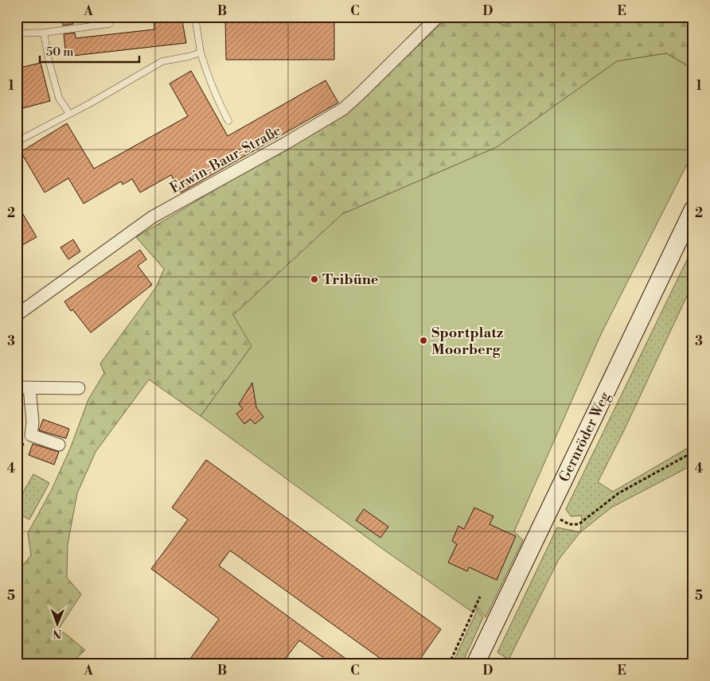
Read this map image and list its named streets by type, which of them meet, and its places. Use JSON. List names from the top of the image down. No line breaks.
{"streets":{"main road":["Gernröder Weg"],"street":["Erwin-Baur-Straße"]},"places":["Tribüne","Sportplatz Moorberg"],"scale_bar":"50 m","north":"bottom","grid":{"columns":["A","B","C","D","E"],"rows":["1","2","3","4","5"]}}
